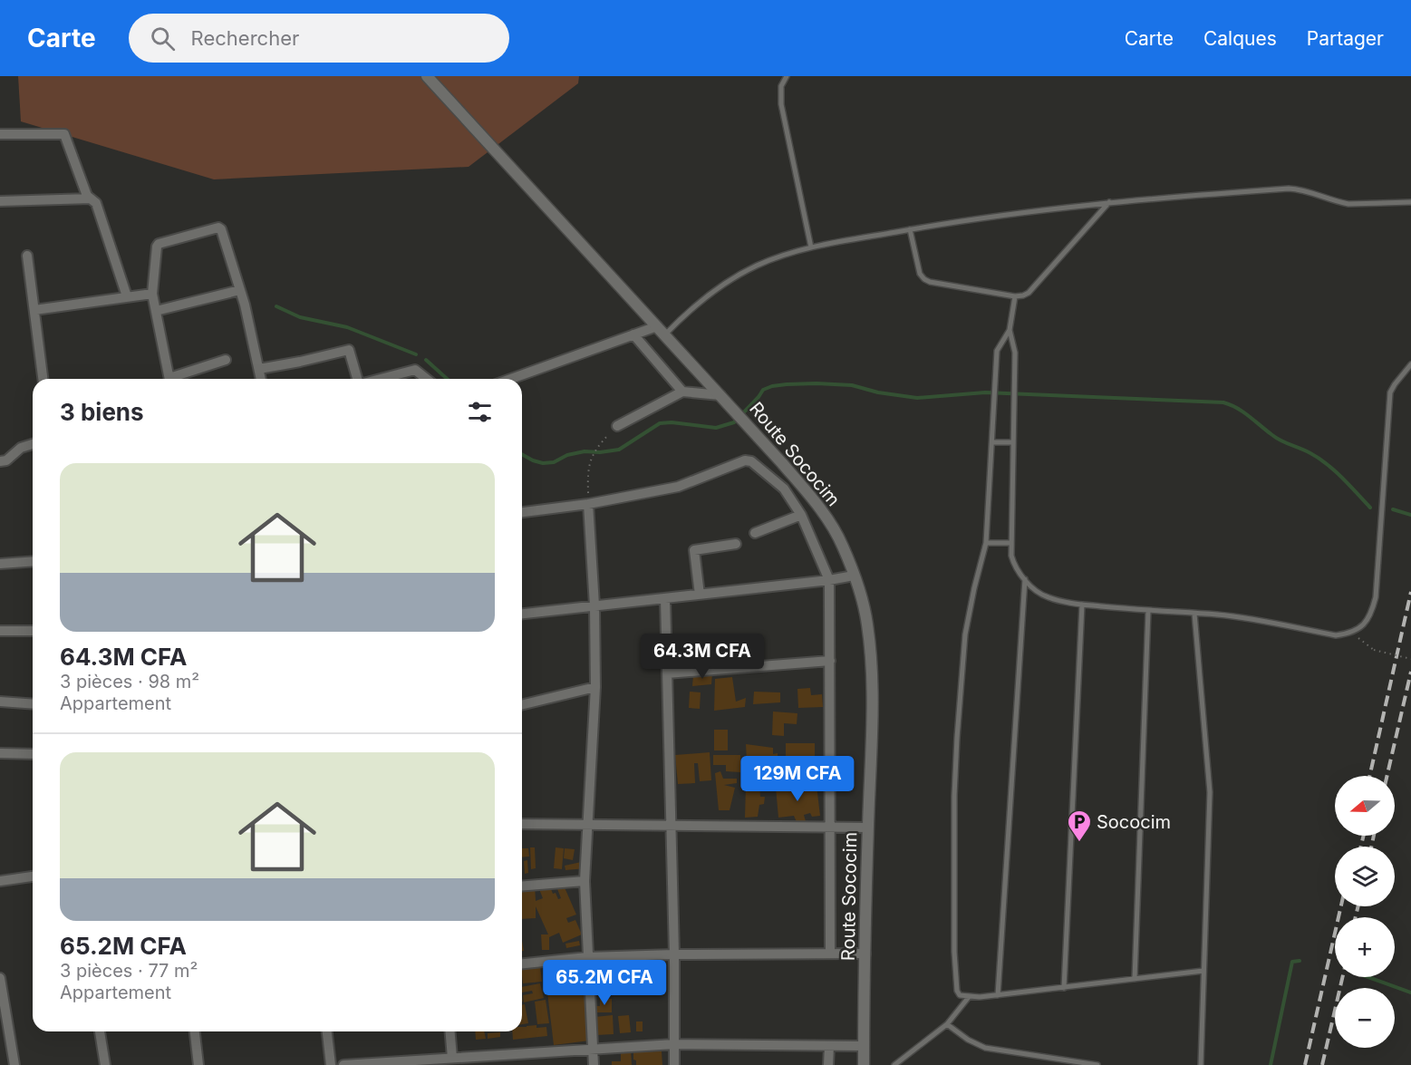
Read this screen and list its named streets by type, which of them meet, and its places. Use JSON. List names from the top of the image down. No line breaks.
{"streets":{"street":["Route Sococim"]},"places":{"parking":["Sococim"]},"north":"left","page":{"header":"Carte","search":"Rechercher","nav":["Carte","Calques","Partager"],"heading":"3 biens","list":[{"name":"64.3M CFA","note":"3 pièces · 98 m² · Appartement"},{"name":"65.2M CFA","note":"3 pièces · 77 m² · Appartement"}],"price":["64.3M CFA","129M CFA","65.2M CFA"],"map_buttons":["+","−"]}}
